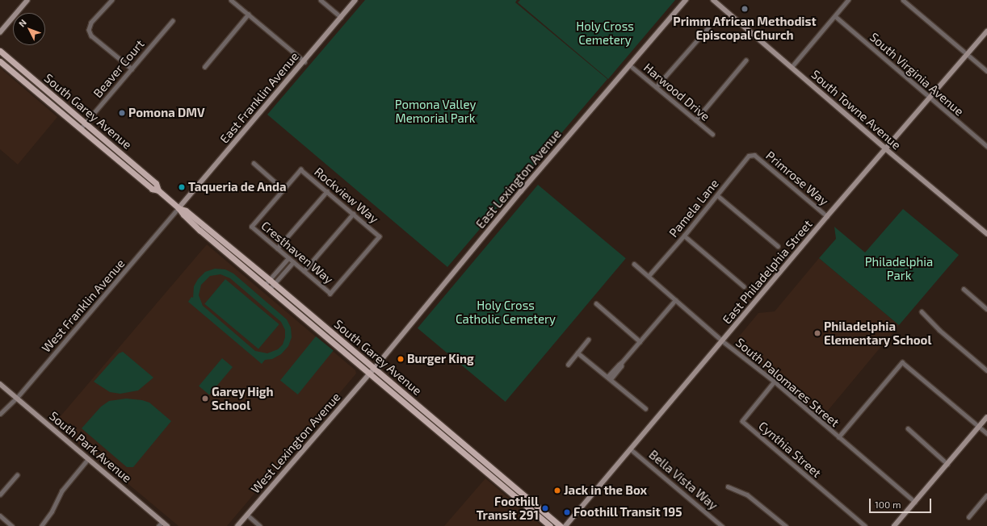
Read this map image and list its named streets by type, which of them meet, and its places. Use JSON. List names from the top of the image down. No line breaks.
{"streets":{"main road":["South Garey Avenue"],"street":["Beaver Court","South Virginia Avenue","Harwood Drive","East Franklin Avenue","South Towne Avenue","Primrose Way","East Lexington Avenue","Rockview Way","Pamela Lane","Cresthaven Way","East Philadelphia Street","West Franklin Avenue","South Palomares Street","West Lexington Avenue","South Park Avenue","Cynthia Street","Bella Vista Way"]},"crossings":[["Beaver Court","South Garey Avenue"],["South Virginia Avenue","East Philadelphia Street"],["Harwood Drive","East Lexington Avenue"],["East Franklin Avenue","South Garey Avenue"],["East Franklin Avenue","West Franklin Avenue"],["South Towne Avenue","East Philadelphia Street"],["South Garey Avenue","East Lexington Avenue"],["South Garey Avenue","West Franklin Avenue"],["South Garey Avenue","West Lexington Avenue"],["Primrose Way","Pamela Lane"],["Primrose Way","East Philadelphia Street"],["East Lexington Avenue","West Lexington Avenue"],["Rockview Way","Cresthaven Way"],["Pamela Lane","South Palomares Street"],["East Philadelphia Street","South Palomares Street"],["East Philadelphia Street","Bella Vista Way"],["West Franklin Avenue","South Park Avenue"],["South Palomares Street","Cynthia Street"]],"parks":["Holy Cross Cemetery","Pomona Valley Memorial Park","Philadelphia Park","Holy Cross Catholic Cemetery"],"places":["Primm African Methodist Episcopal Church","Pomona DMV","Taqueria de Anda","Philadelphia Elementary School","Burger King","Garey High School","Jack in the Box","Foothill Transit 291","Foothill Transit 195"],"scale_bar":"100 m","north":"top left"}
